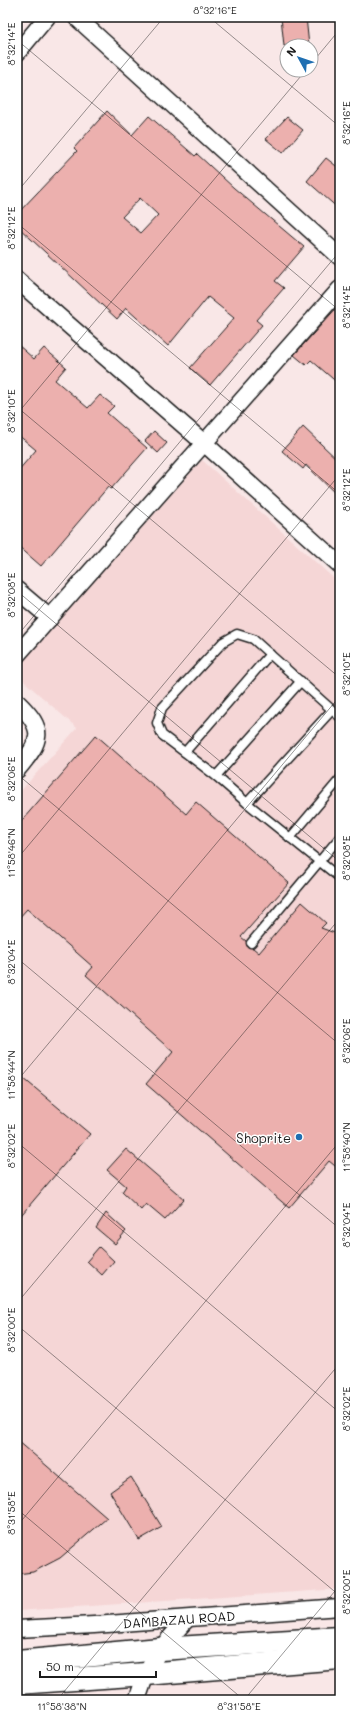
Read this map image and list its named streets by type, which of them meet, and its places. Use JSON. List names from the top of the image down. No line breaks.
{"streets":{"street":["DAMBAZAU ROAD"]},"places":["Shoprite"],"scale_bar":"50 m","north":"top left","coordinates":["8°32'16\"E","8°32'14\"E","8°32'12\"E","8°32'10\"E","8°32'08\"E","8°32'06\"E","11°58'46\"N","8°32'04\"E","11°58'44\"N","8°32'02\"E","11°58'40\"N","8°32'00\"E","8°31'58\"E","11°58'38\"N"]}
